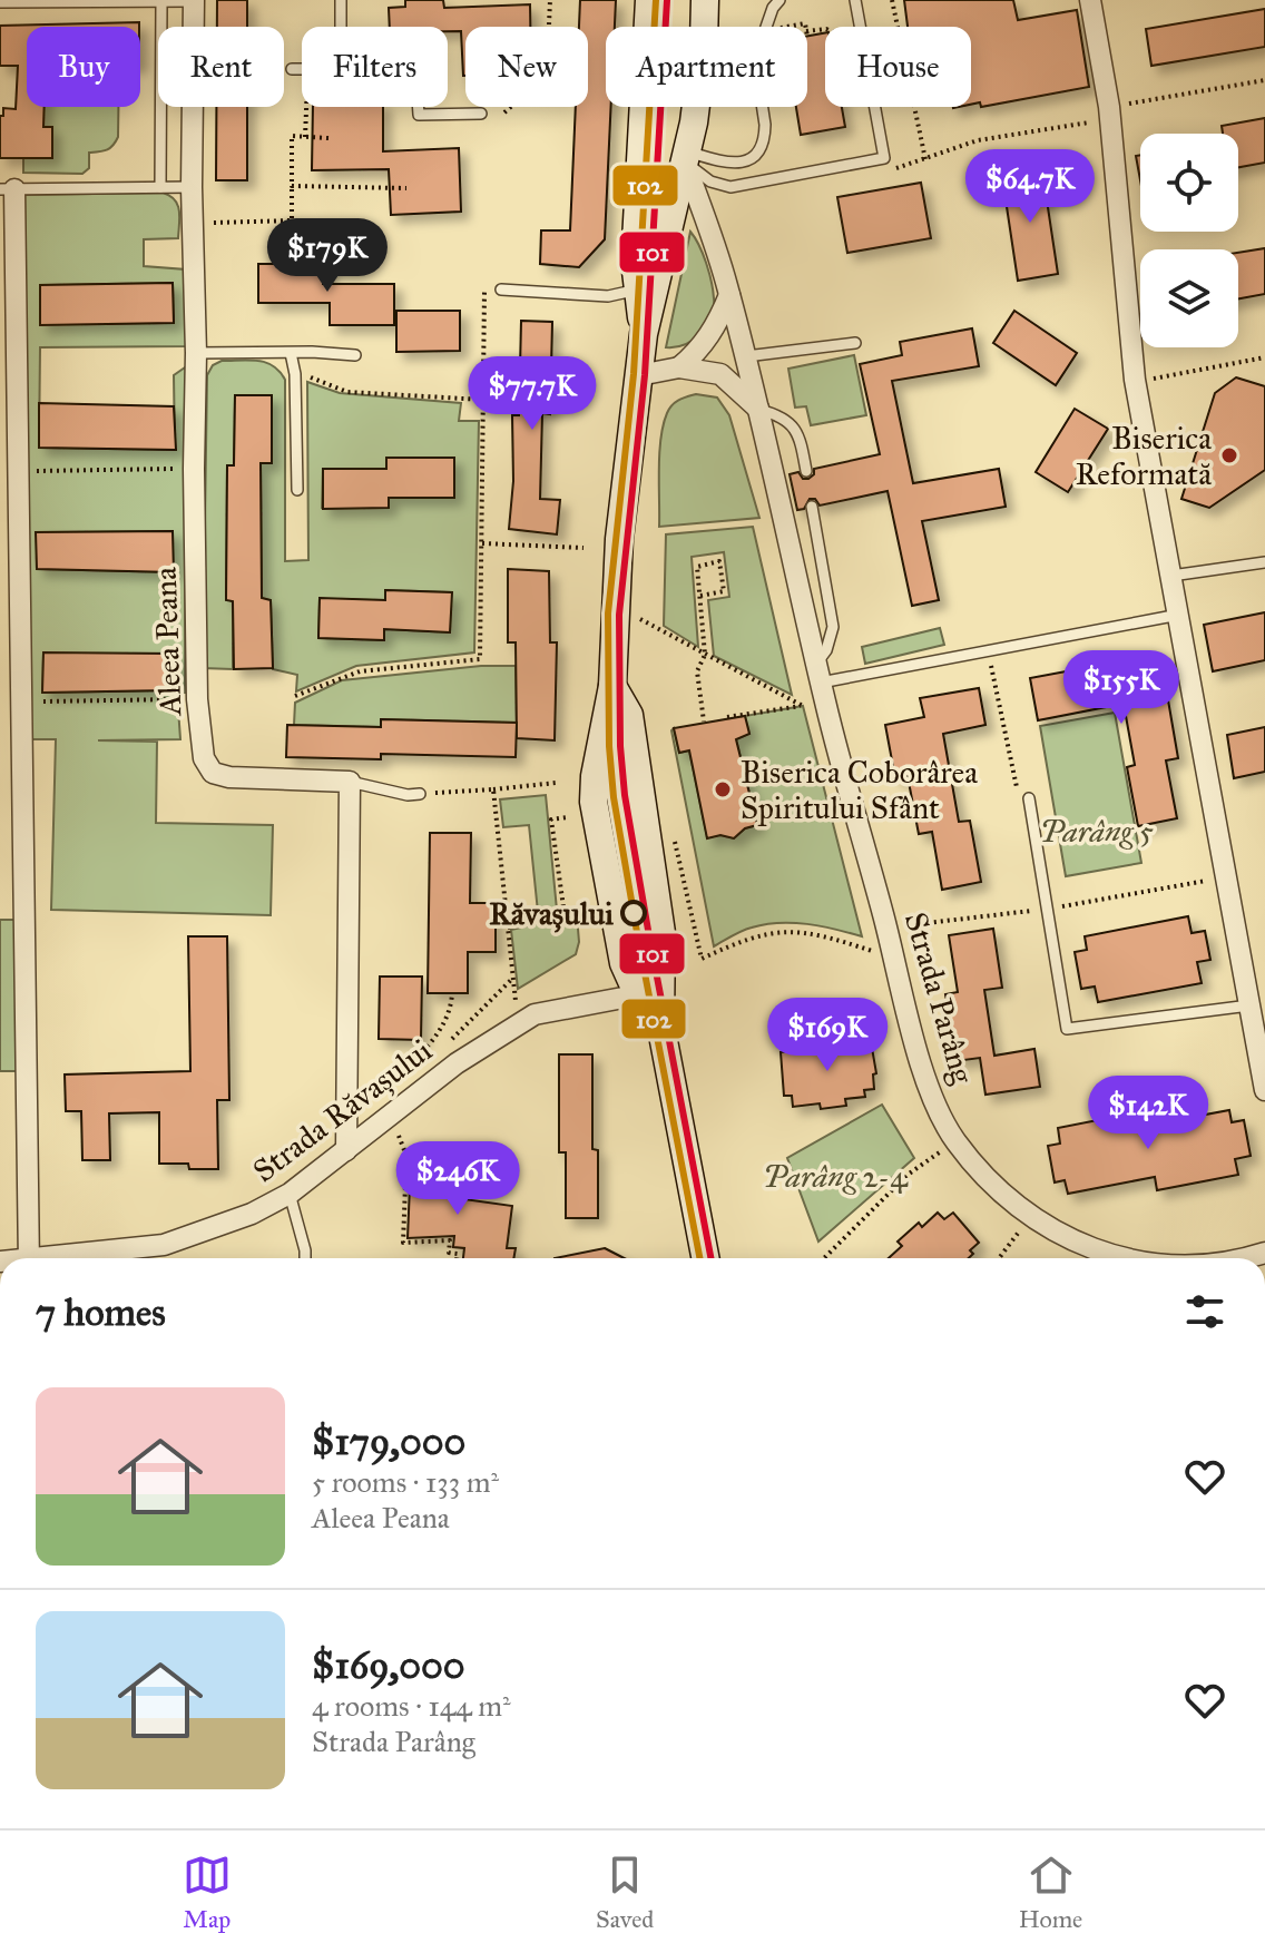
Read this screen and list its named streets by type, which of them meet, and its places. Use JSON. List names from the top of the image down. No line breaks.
{"streets":{"street":["Aleea Peana","Strada Parâng","Strada Răvașului"]},"parks":["Parâng 5","Parâng 2-4"],"places":["Biserica Reformată","Biserica Coborârea Spiritului Sfânt","Răvașului"],"lines":["transit line 101","transit line 102"],"page":{"chip":["Buy","Rent","Filters","New","Apartment","House"],"price":["$64.7K","$179K","$77.7K","$155K","$169K","$142K","$246K"],"heading":"7 homes","list":[{"name":"$179,000","note":"5 rooms · 133 m² · Aleea Peana"},{"name":"$169,000","note":"4 rooms · 144 m² · Strada Parâng"}],"tabs":["Map","Saved","Home"]}}
